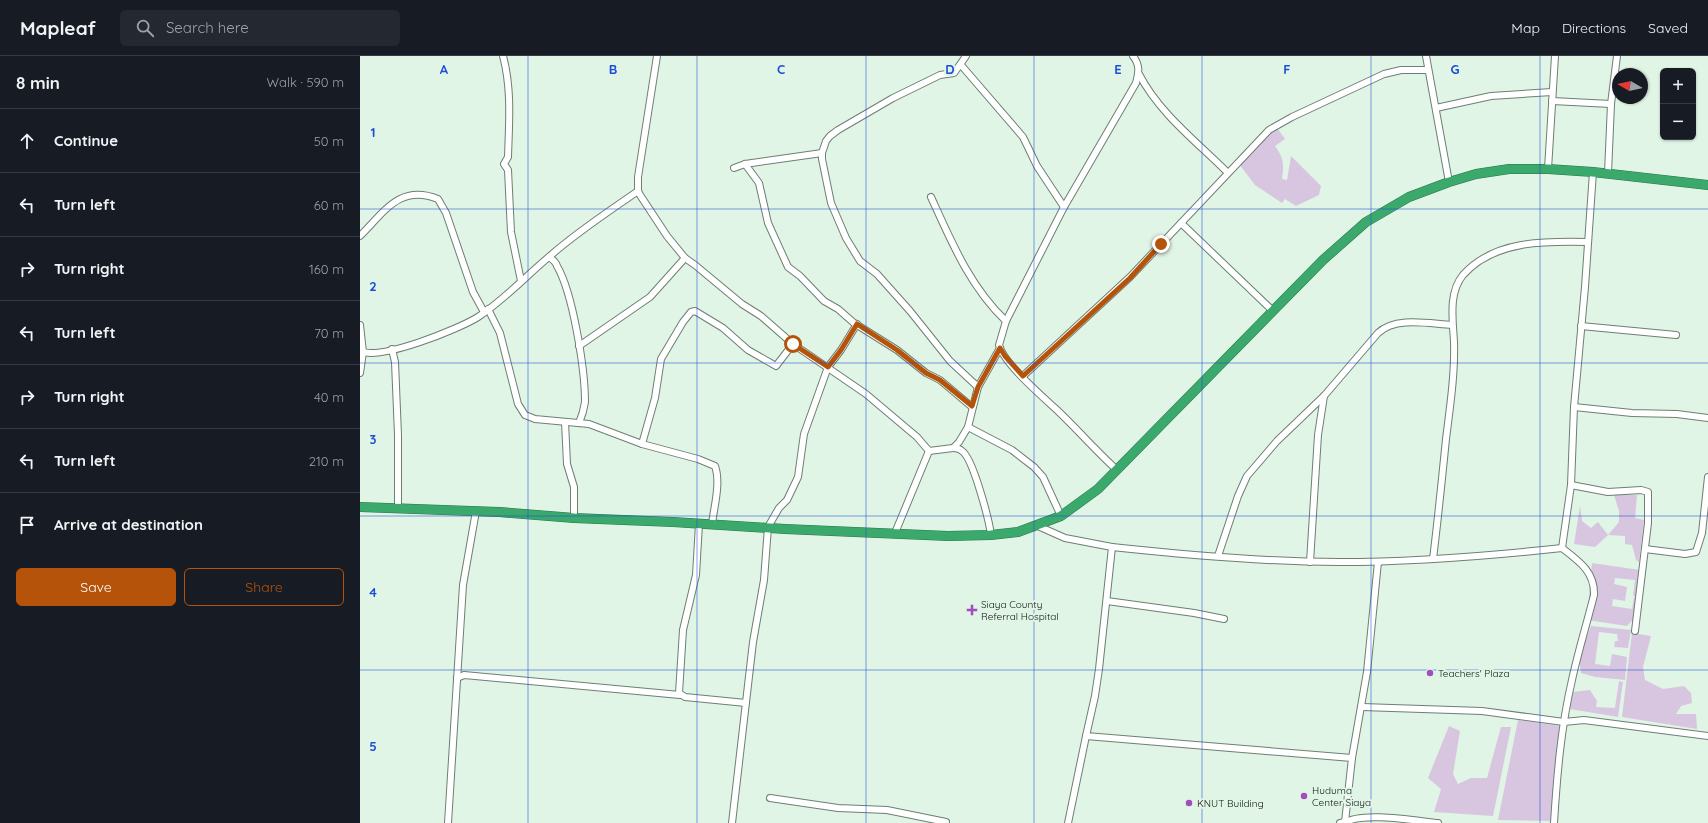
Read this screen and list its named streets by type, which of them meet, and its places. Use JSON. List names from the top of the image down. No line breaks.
{"places":{"health":["Siaya County Referral Hospital"],"other":["Teachers' Plaza","Huduma Center Siaya","KNUT Building"]},"north":"left","page":{"header":"Mapleaf","search":"Search here","nav":["Map","Directions","Saved"],"heading":["8 min","Walk · 590 m"],"map_buttons":["+","−"],"list":[["Continue","50 m"],["Turn left","60 m"],["Turn right","160 m"],["Turn left","70 m"],["Turn right","40 m"],["Turn left","210 m"],"Arrive at destination"],"buttons":["Save","Share"]},"grid":{"columns":["A","B","C","D","E","F","G"],"rows":["1","2","3","4","5"]}}
